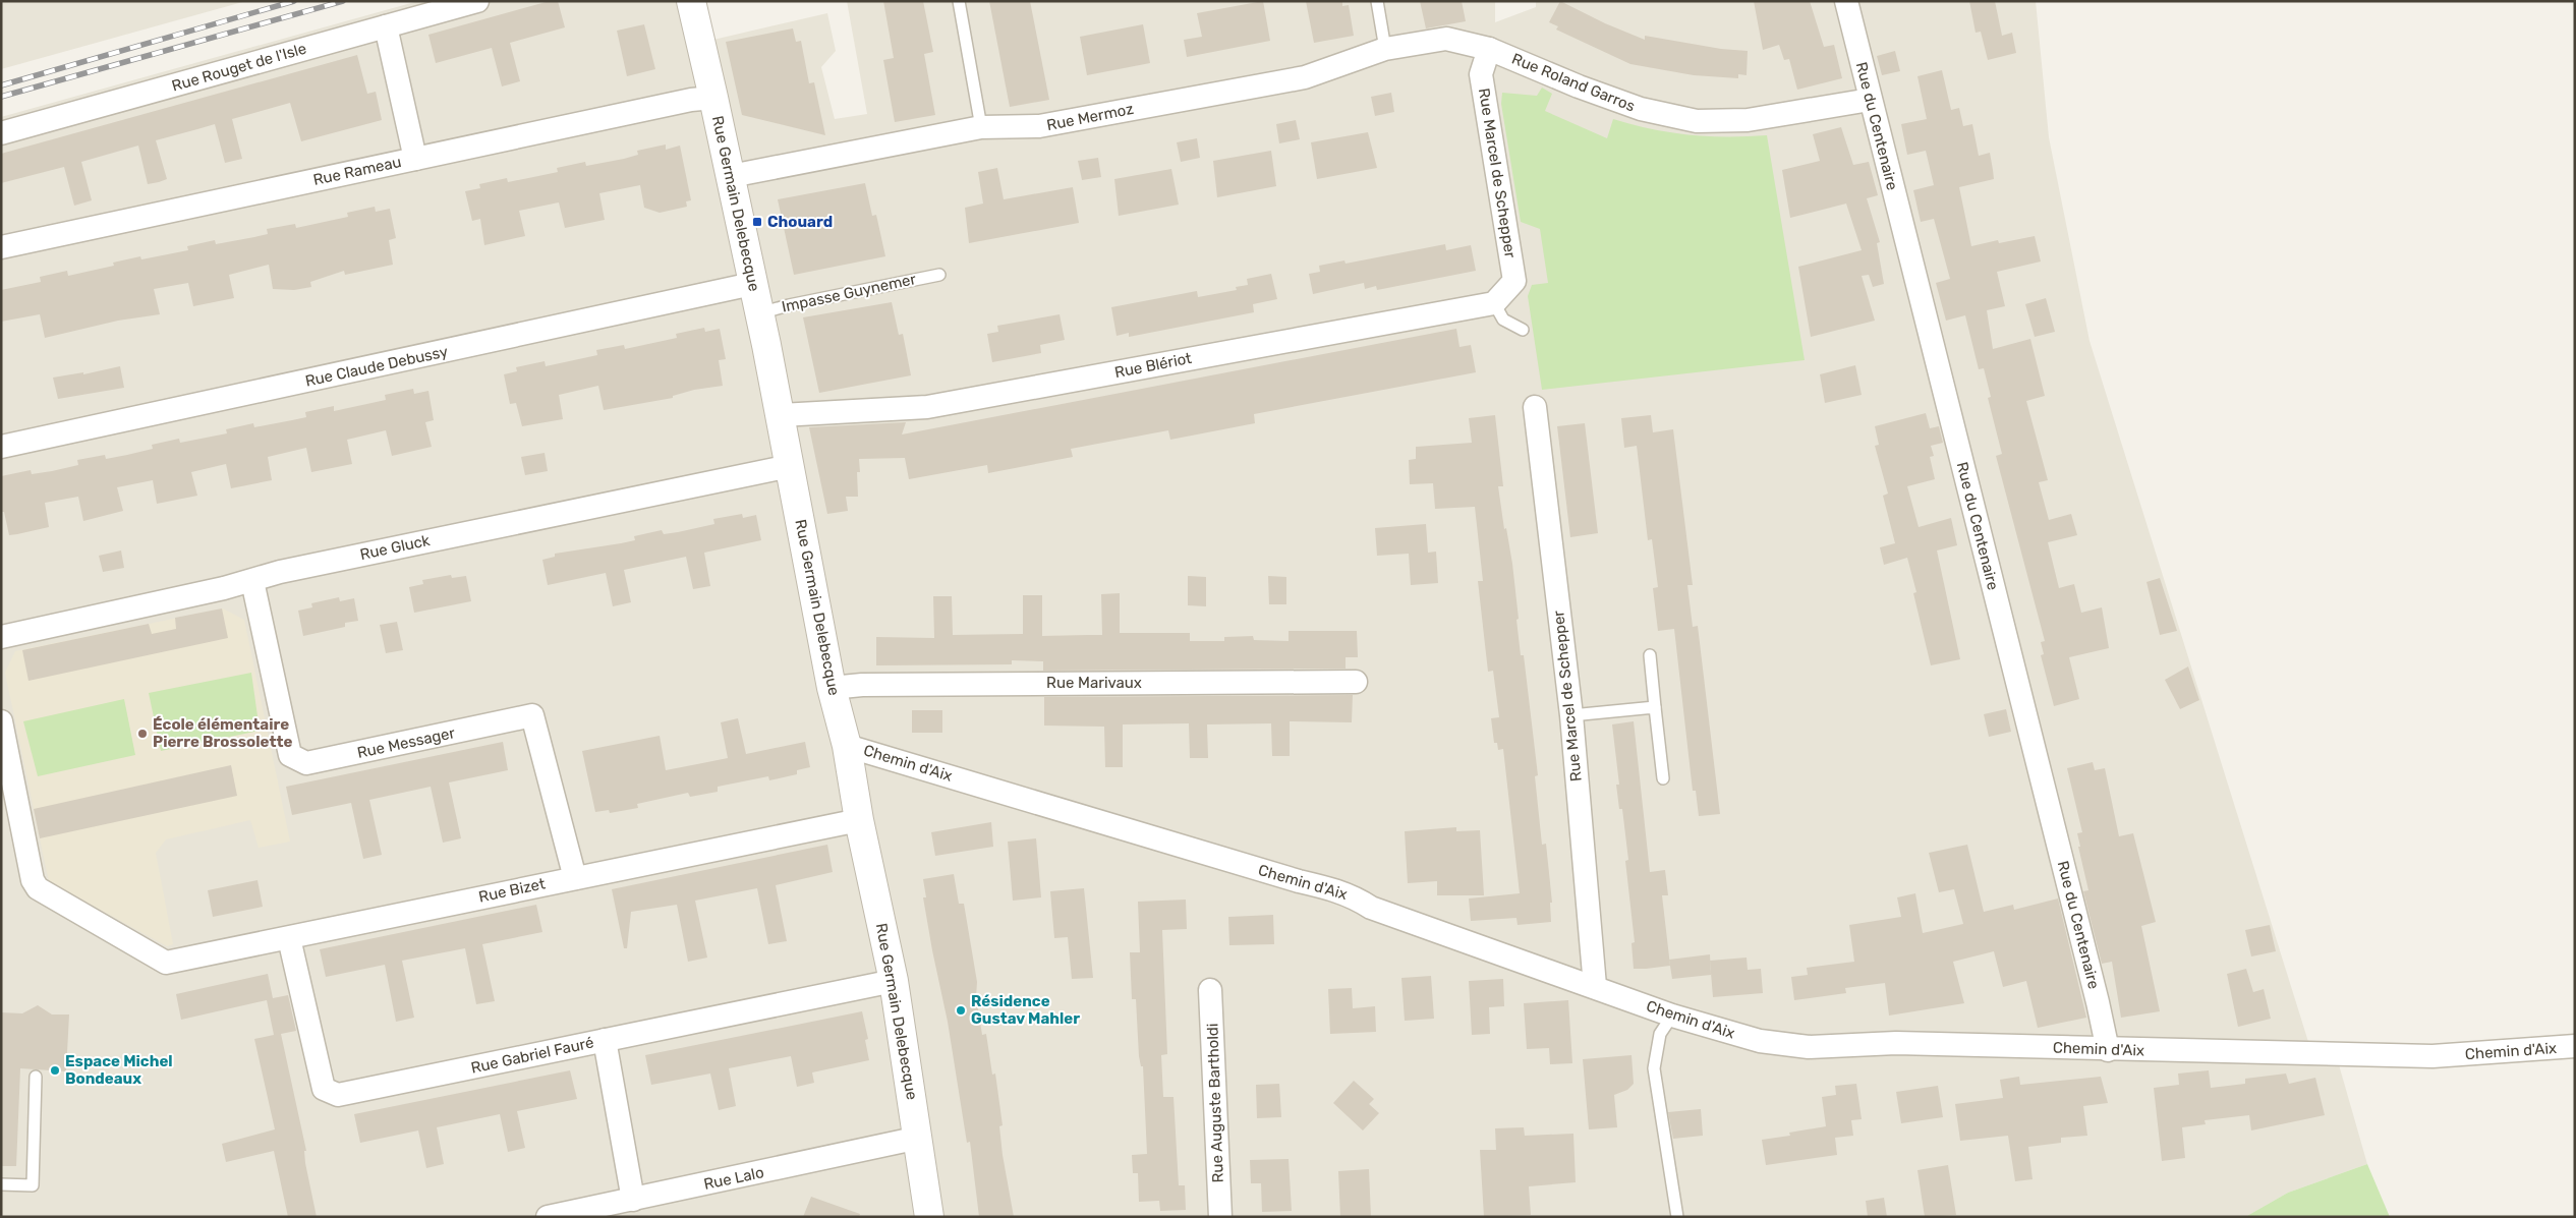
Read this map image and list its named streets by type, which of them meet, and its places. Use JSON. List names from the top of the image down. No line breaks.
{"streets":{"street":["Rue Rouget de l'Isle","Rue Roland Garros","Rue Mermoz","Rue du Centenaire","Rue Rameau","Rue Marcel de Schepper","Rue Germain Delebecque","Rue Blériot","Rue Claude Debussy","Rue Gluck","Rue Marivaux","Rue Messager","Chemin d'Aix","Rue Bizet","Rue Gabriel Fauré","Rue Auguste Bartholdi","Rue Lalo"],"lane":["Impasse Guynemer"]},"crossings":[["Rue Roland Garros","Rue Mermoz"],["Rue Roland Garros","Rue du Centenaire"],["Rue Roland Garros","Rue Marcel de Schepper"],["Rue Mermoz","Rue Marcel de Schepper"],["Rue Mermoz","Rue Germain Delebecque"],["Rue du Centenaire","Chemin d'Aix"],["Rue Rameau","Rue Germain Delebecque"],["Rue Marcel de Schepper","Rue Blériot"],["Rue Marcel de Schepper","Chemin d'Aix"],["Rue Germain Delebecque","Impasse Guynemer"],["Rue Germain Delebecque","Rue Blériot"],["Rue Germain Delebecque","Rue Claude Debussy"],["Rue Germain Delebecque","Rue Gluck"],["Rue Germain Delebecque","Rue Marivaux"],["Rue Germain Delebecque","Chemin d'Aix"],["Rue Germain Delebecque","Rue Bizet"],["Rue Germain Delebecque","Rue Gabriel Fauré"],["Rue Germain Delebecque","Rue Lalo"],["Rue Gluck","Rue Messager"],["Rue Messager","Rue Bizet"],["Rue Bizet","Rue Gabriel Fauré"]],"places":{"transit":["Chouard"],"other":["École élémentaire Pierre Brossolette","Résidence Gustav Mahler","Espace Michel Bondeaux"]}}
